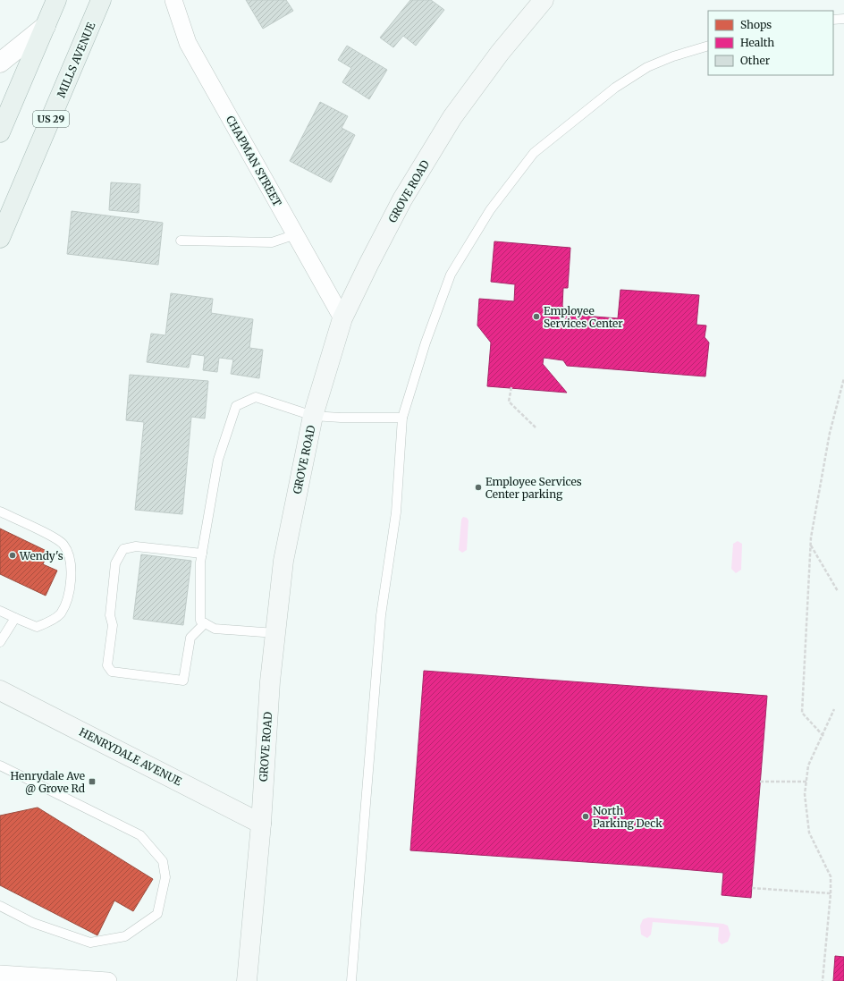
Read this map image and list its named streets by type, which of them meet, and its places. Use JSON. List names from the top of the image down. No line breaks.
{"streets":{"main road":["MILLS AVENUE","US 29","GROVE ROAD","HENRYDALE AVENUE"],"street":["CHAPMAN STREET"]},"crossings":[["CHAPMAN STREET","GROVE ROAD"],["GROVE ROAD","HENRYDALE AVENUE"]],"places":{"other":["Employee Services Center","Employee Services Center parking","Wendy's","North Parking Deck"],"transit":["Henrydale Ave @ Grove Rd"]},"legend":["Shops","Health","Other"]}
